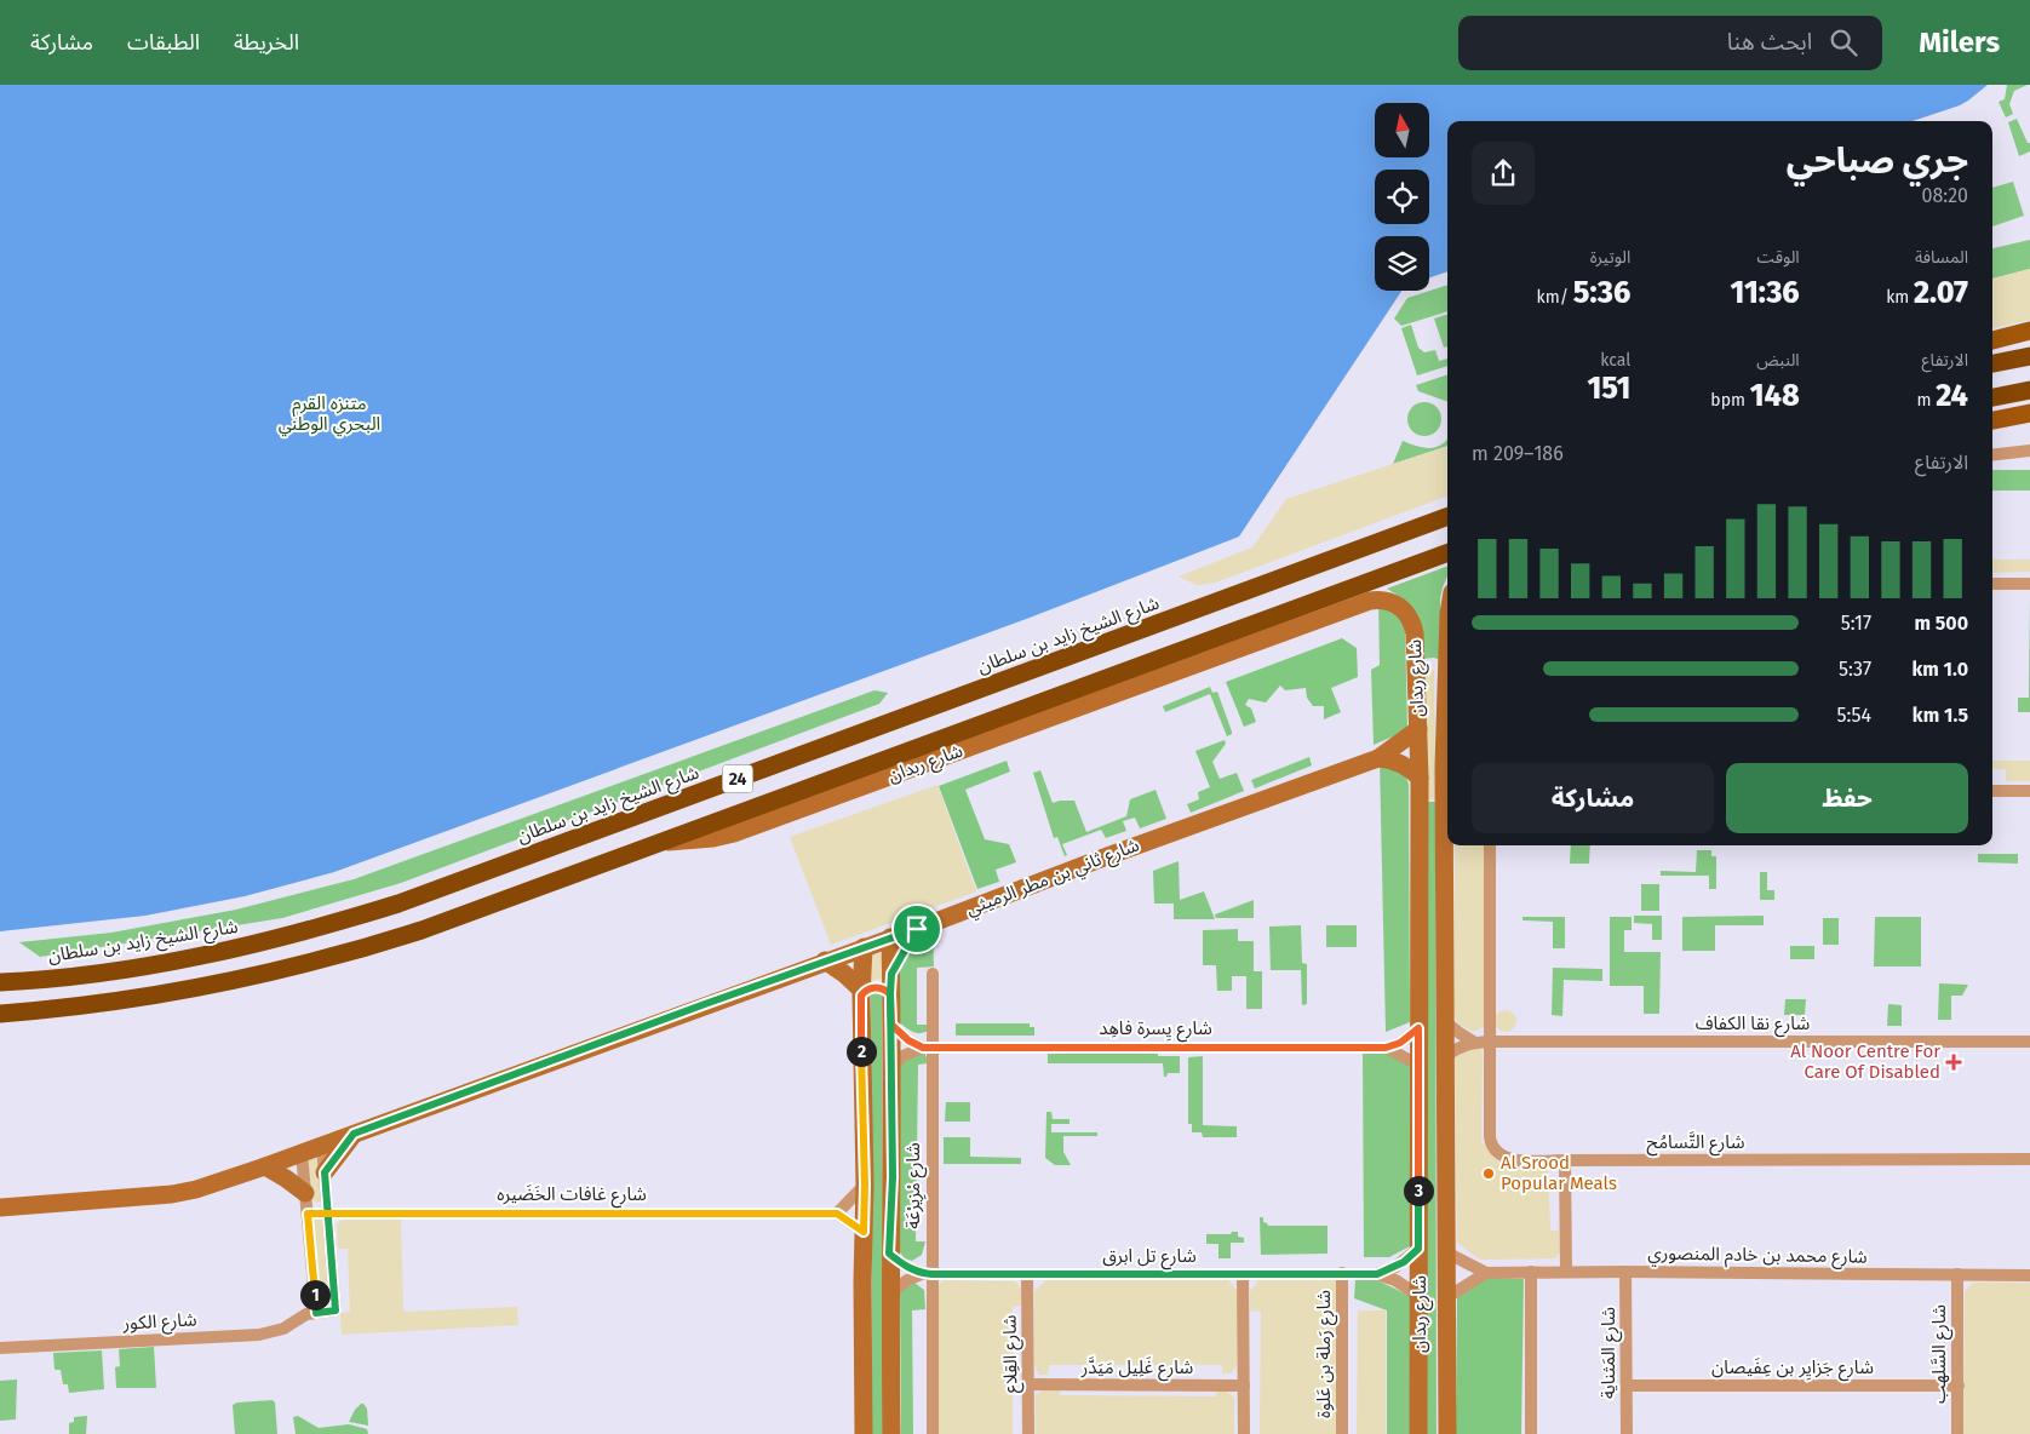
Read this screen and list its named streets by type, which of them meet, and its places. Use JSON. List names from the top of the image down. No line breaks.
{"streets":{"highway":["شارع الشيخ زايد بن سلطان","24"],"street":["شارع ربدان","شارع ثاني بن مطر الرميثي","شارع نقا الكفاف","شارع يِسرة فاهِد","شارع التَّسامُح","شارع مْزِيرْعَة","شارع غافات الخَضَيره","شارع محمد بن خادم المنصوري","شارع تل ابرق","شارع الكور","شارع المَثناية","شارع القِلاع","شارع رَملة بن عَلوة","شارع السَّلهب","شارع غَلِيل مَيَدَّر","شارع جَزايِر بن عِفَيصان"]},"crossings":[["شارع ربدان","24"],["شارع ربدان","شارع ثاني بن مطر الرميثي"],["شارع ربدان","شارع نقا الكفاف"],["شارع ربدان","شارع يِسرة فاهِد"],["شارع ربدان","شارع محمد بن خادم المنصوري"],["شارع ربدان","شارع تل ابرق"],["شارع ثاني بن مطر الرميثي","شارع الكور"],["شارع نقا الكفاف","شارع التَّسامُح"],["شارع يِسرة فاهِد","شارع مْزِيرْعَة"],["شارع مْزِيرْعَة","شارع تل ابرق"],["شارع غافات الخَضَيره","شارع الكور"],["شارع محمد بن خادم المنصوري","شارع المَثناية"],["شارع محمد بن خادم المنصوري","شارع السَّلهب"],["شارع تل ابرق","شارع القِلاع"],["شارع تل ابرق","شارع رَملة بن عَلوة"],["شارع المَثناية","شارع جَزايِر بن عِفَيصان"],["شارع القِلاع","شارع غَلِيل مَيَدَّر"],["شارع السَّلهب","شارع جَزايِر بن عِفَيصان"]],"parks":["متنزه القرم البحري الوطني"],"places":{"health":["Al Noor Centre For Care Of Disabled"],"other":["Al Srood Popular Meals"]},"north":"top","page":{"header":"Milers","search":"ابحث هنا","nav":["الخريطة","الطبقات","مشاركة"],"heading":["جري صباحي","08:20"],"stats":[["المسافة","2.07 km"],["الوقت","11:36"],["الوتيرة","5:36 /km"],["الارتفاع","24 m"],["النبض","148 bpm"],["kcal","151"]],"chart":["الارتفاع","186–209 m"],"list":[{"name":"500 m","note":"5:17"},{"name":"1.0 km","note":"5:37"},{"name":"1.5 km","note":"5:54"}],"buttons":["حفظ","مشاركة"],"pins":["2","3","1"]}}
